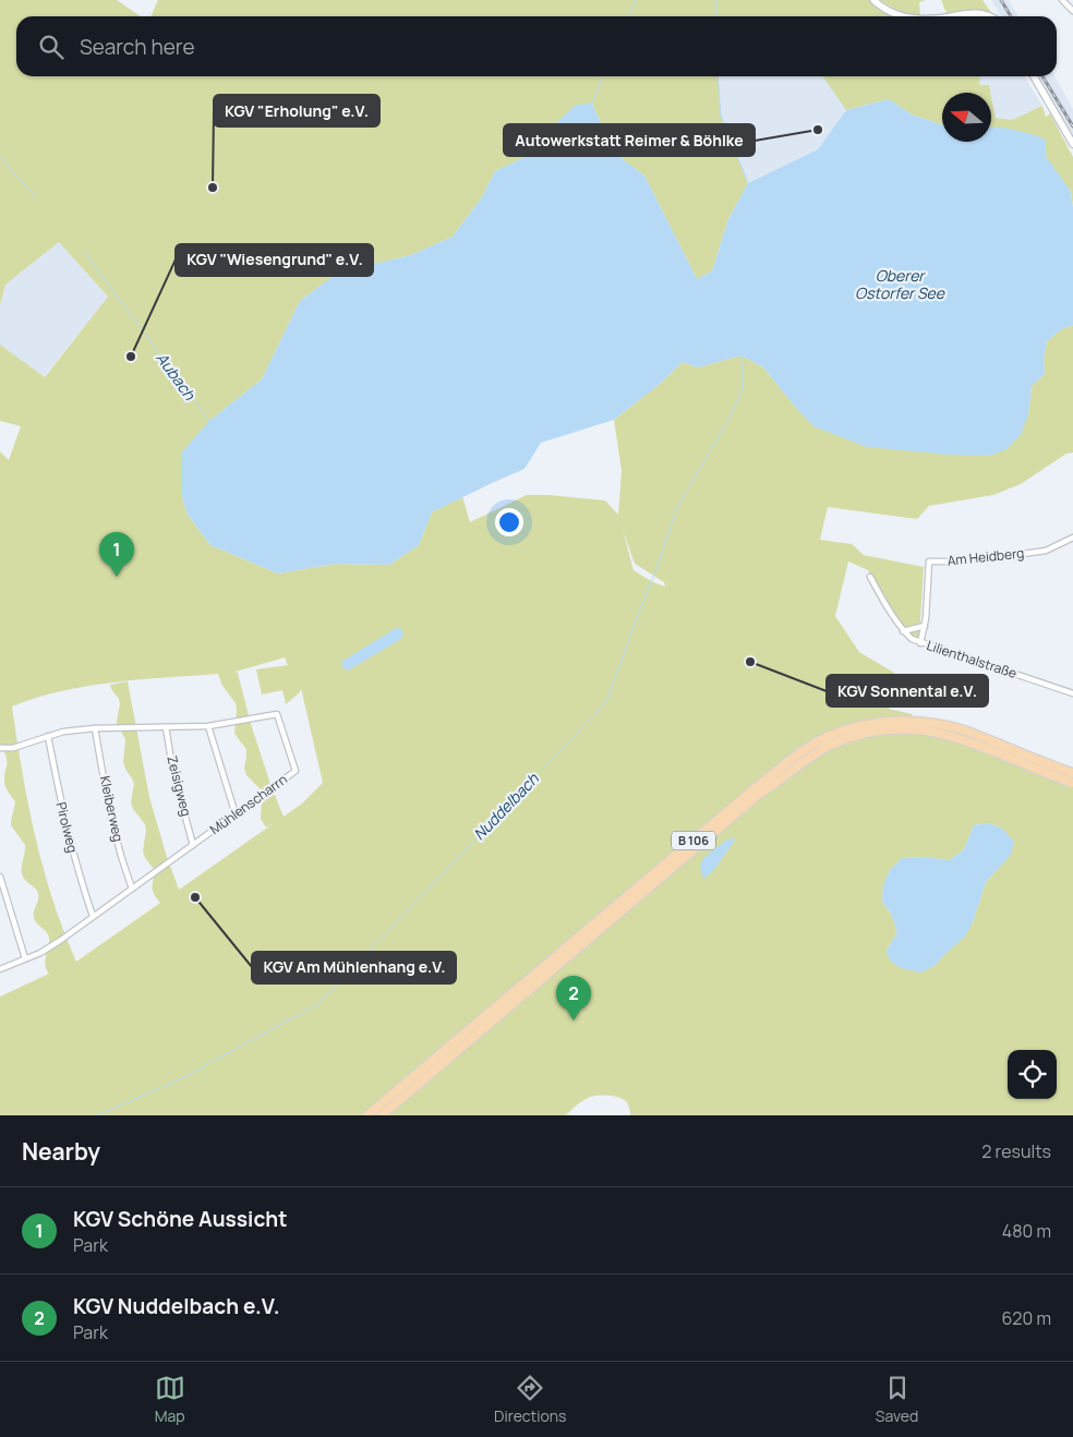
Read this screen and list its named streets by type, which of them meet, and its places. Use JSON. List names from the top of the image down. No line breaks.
{"streets":{"highway":["B 106"],"street":["Am Heidberg","Lilienthalstraße","Zeisigweg","Mühlenscharrn","Kleiberweg","Pirolweg"]},"crossings":[["Am Heidberg","Lilienthalstraße"],["Zeisigweg","Mühlenscharrn"],["Mühlenscharrn","Kleiberweg"],["Mühlenscharrn","Pirolweg"]],"water":["Oberer Ostorfer See","Aubach","Nuddelbach"],"places":["Autowerkstatt Reimer & Böhlke","KGV \"Erholung\" e.V.","KGV \"Wiesengrund\" e.V.","KGV Sonnental e.V.","KGV Am Mühlenhang e.V."],"north":"left","page":{"search":"Search here","pins":["1","2"],"heading":["Nearby","2 results"],"list":[{"mark":"1","name":"KGV Schöne Aussicht","note":"Park","value":"480 m"},{"mark":"2","name":"KGV Nuddelbach e.V.","note":"Park","value":"620 m"}],"nav":["Map","Directions","Saved"]}}
